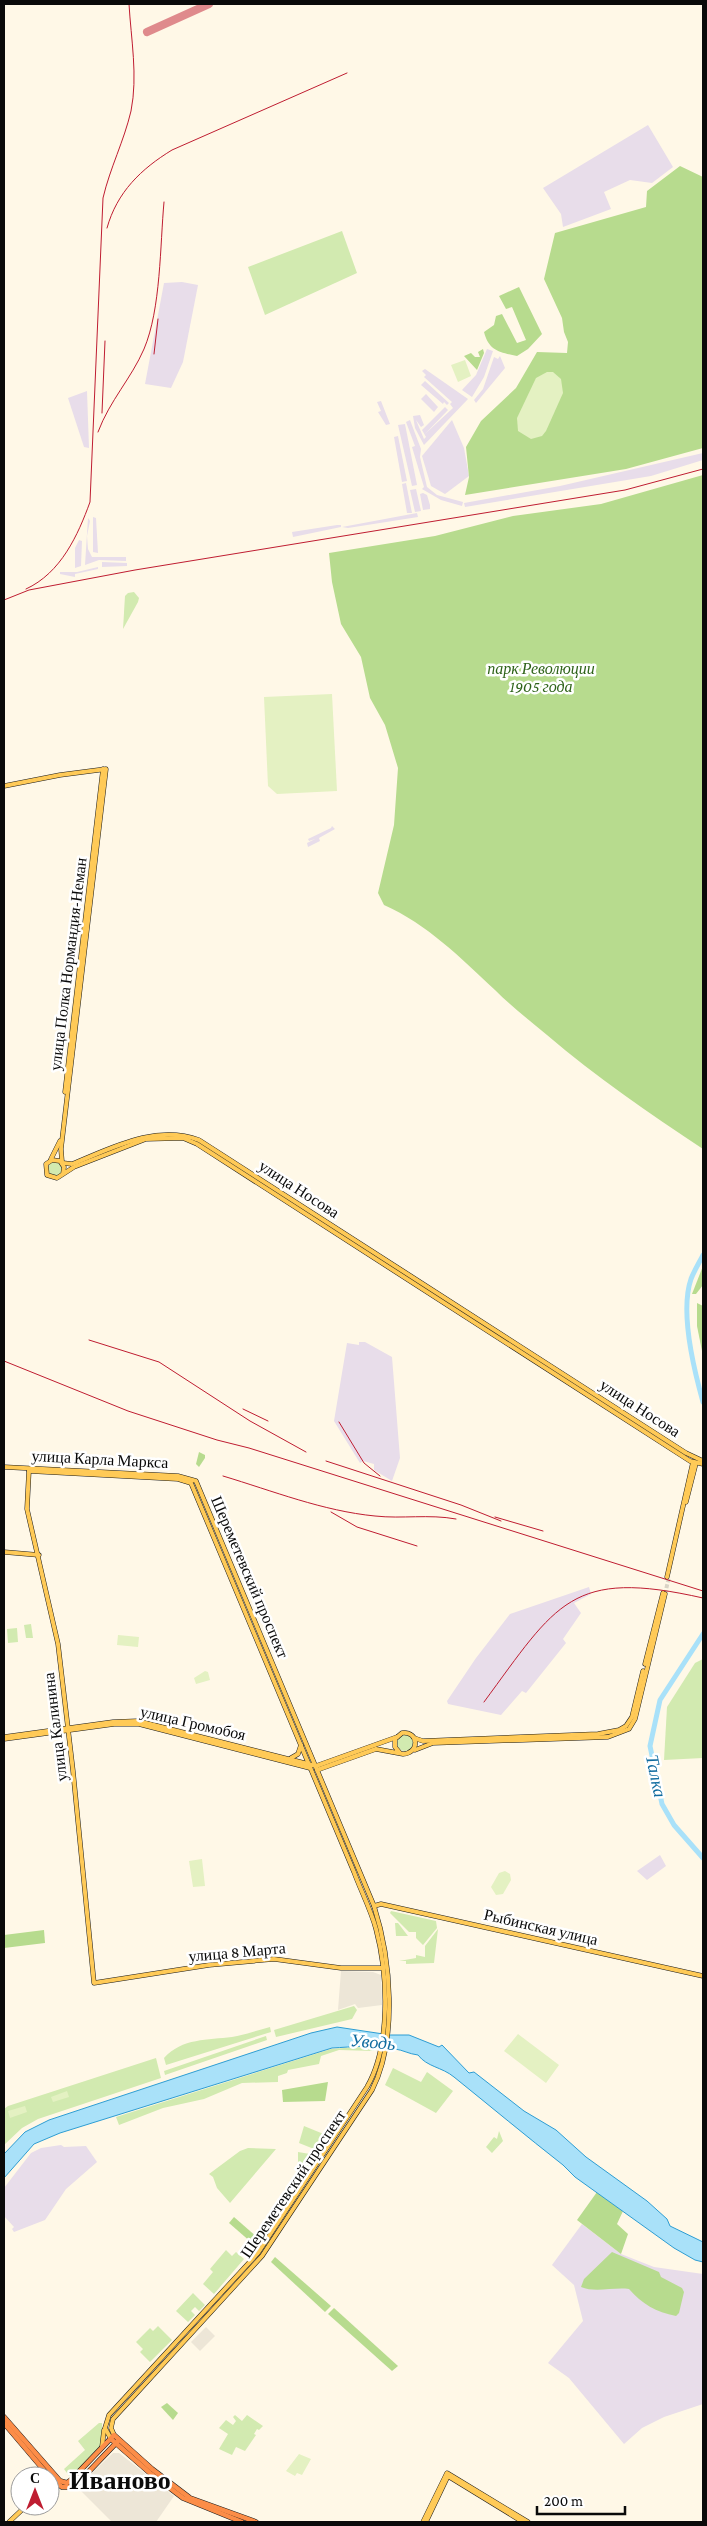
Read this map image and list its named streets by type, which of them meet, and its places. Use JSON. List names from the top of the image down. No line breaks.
{"streets":{"main road":["улица Полка Нормандия-Неман","улица Носова","улица Карла Маркса","Шереметевский проспект","улица Громобоя","улица Калинина","Рыбинская улица","улица 8 Марта"]},"crossings":[["улица Полка Нормандия-Неман","улица Носова"],["улица Карла Маркса","Шереметевский проспект"],["улица Карла Маркса","улица Калинина"],["Шереметевский проспект","улица Громобоя"],["Шереметевский проспект","Рыбинская улица"],["Шереметевский проспект","улица 8 Марта"],["улица Громобоя","улица Калинина"],["улица Калинина","улица 8 Марта"]],"districts":["Иваново"],"water":["Талка","Уводь"],"parks":["парк Революции 1905 года"],"scale_bar":"200 m","north":"top"}
